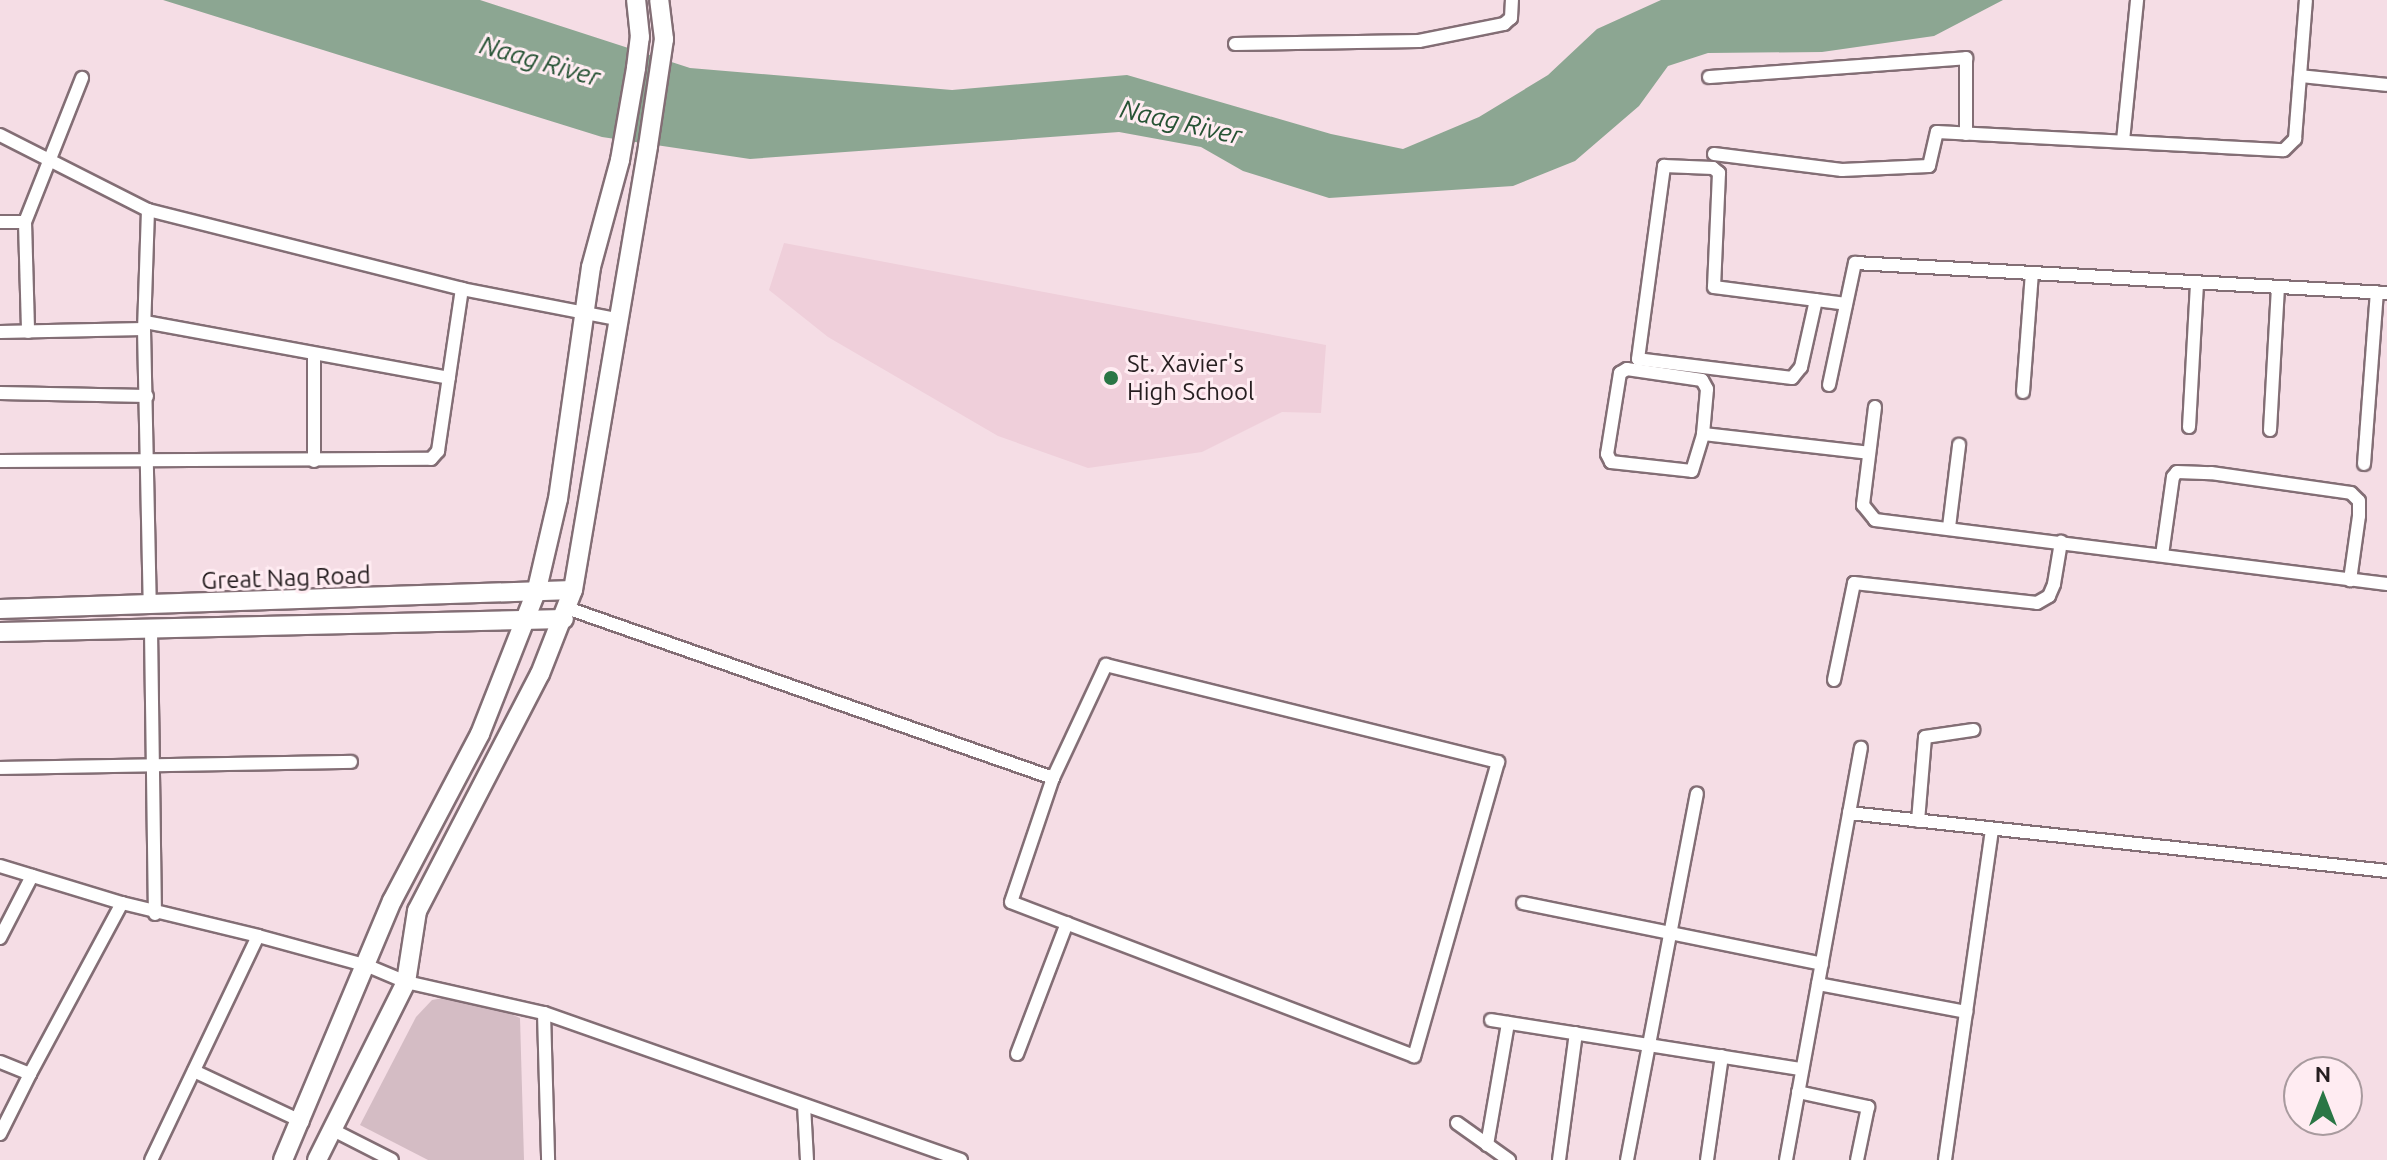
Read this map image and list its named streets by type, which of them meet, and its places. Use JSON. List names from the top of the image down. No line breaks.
{"streets":{"main road":["Great Nag Road"]},"water":["Naag River"],"places":["St. Xavier's High School"],"north":"top"}
